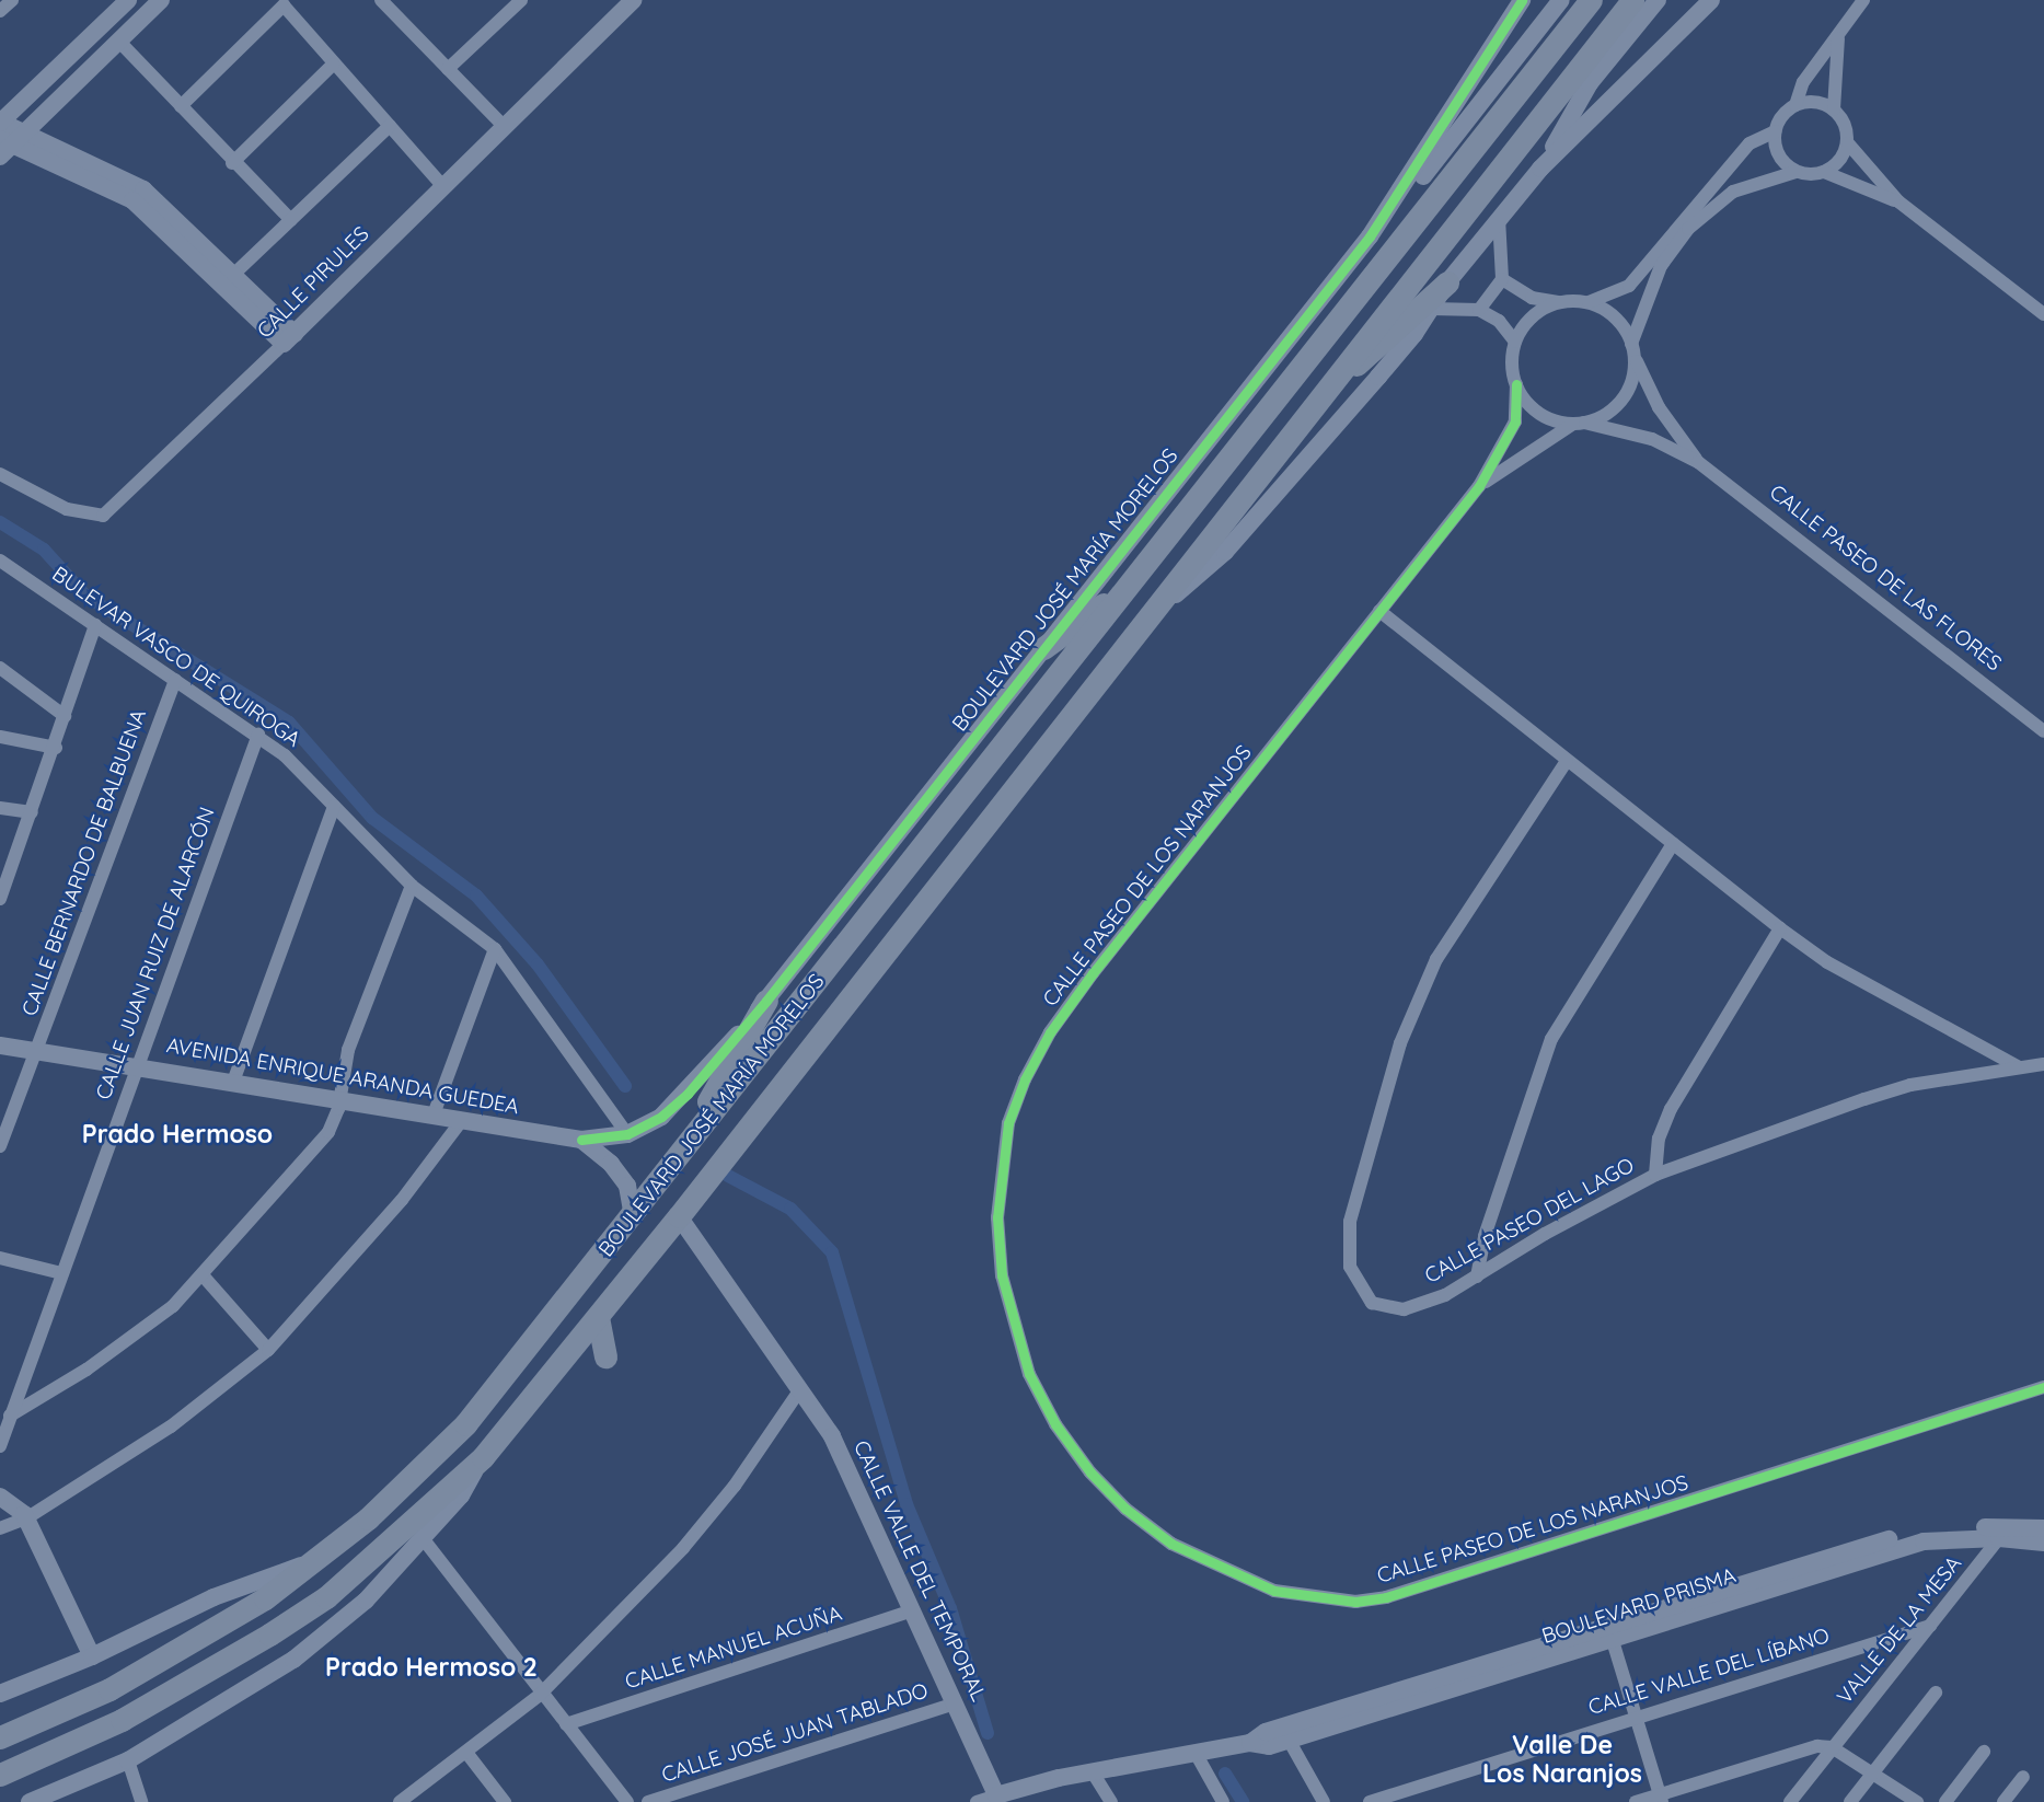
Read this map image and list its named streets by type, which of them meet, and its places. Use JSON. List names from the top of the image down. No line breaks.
{"streets":{"main road":["BOULEVARD JOSÉ MARÍA MORELOS"],"street":["CALLE PIRULES","CALLE PASEO DE LAS FLORES","BULEVAR VASCO DE QUIROGA","CALLE BERNARDO DE BALBUENA","CALLE PASEO DE LOS NARANJOS","CALLE JUAN RUIZ DE ALARCÓN","AVENIDA ENRIQUE ARANDA GUEDEA","CALLE PASEO DEL LAGO","CALLE VALLE DEL TEMPORAL","BOULEVARD PRISMA","VALLE DE LA MESA","CALLE MANUEL ACUÑA","CALLE VALLE DEL LÍBANO","CALLE JOSÉ JUAN TABLADO"]},"crossings":[["CALLE PASEO DE LAS FLORES","CALLE PASEO DE LOS NARANJOS"],["BOULEVARD JOSÉ MARÍA MORELOS","BULEVAR VASCO DE QUIROGA"],["BOULEVARD JOSÉ MARÍA MORELOS","AVENIDA ENRIQUE ARANDA GUEDEA"],["BOULEVARD JOSÉ MARÍA MORELOS","CALLE VALLE DEL TEMPORAL"],["BULEVAR VASCO DE QUIROGA","CALLE BERNARDO DE BALBUENA"],["BULEVAR VASCO DE QUIROGA","CALLE JUAN RUIZ DE ALARCÓN"],["CALLE BERNARDO DE BALBUENA","AVENIDA ENRIQUE ARANDA GUEDEA"],["CALLE JUAN RUIZ DE ALARCÓN","AVENIDA ENRIQUE ARANDA GUEDEA"],["CALLE VALLE DEL TEMPORAL","BOULEVARD PRISMA"],["CALLE VALLE DEL TEMPORAL","CALLE MANUEL ACUÑA"],["CALLE VALLE DEL TEMPORAL","CALLE JOSÉ JUAN TABLADO"],["BOULEVARD PRISMA","VALLE DE LA MESA"],["VALLE DE LA MESA","CALLE VALLE DEL LÍBANO"]],"districts":["Prado Hermoso","Prado Hermoso 2","Valle De Los Naranjos"]}
